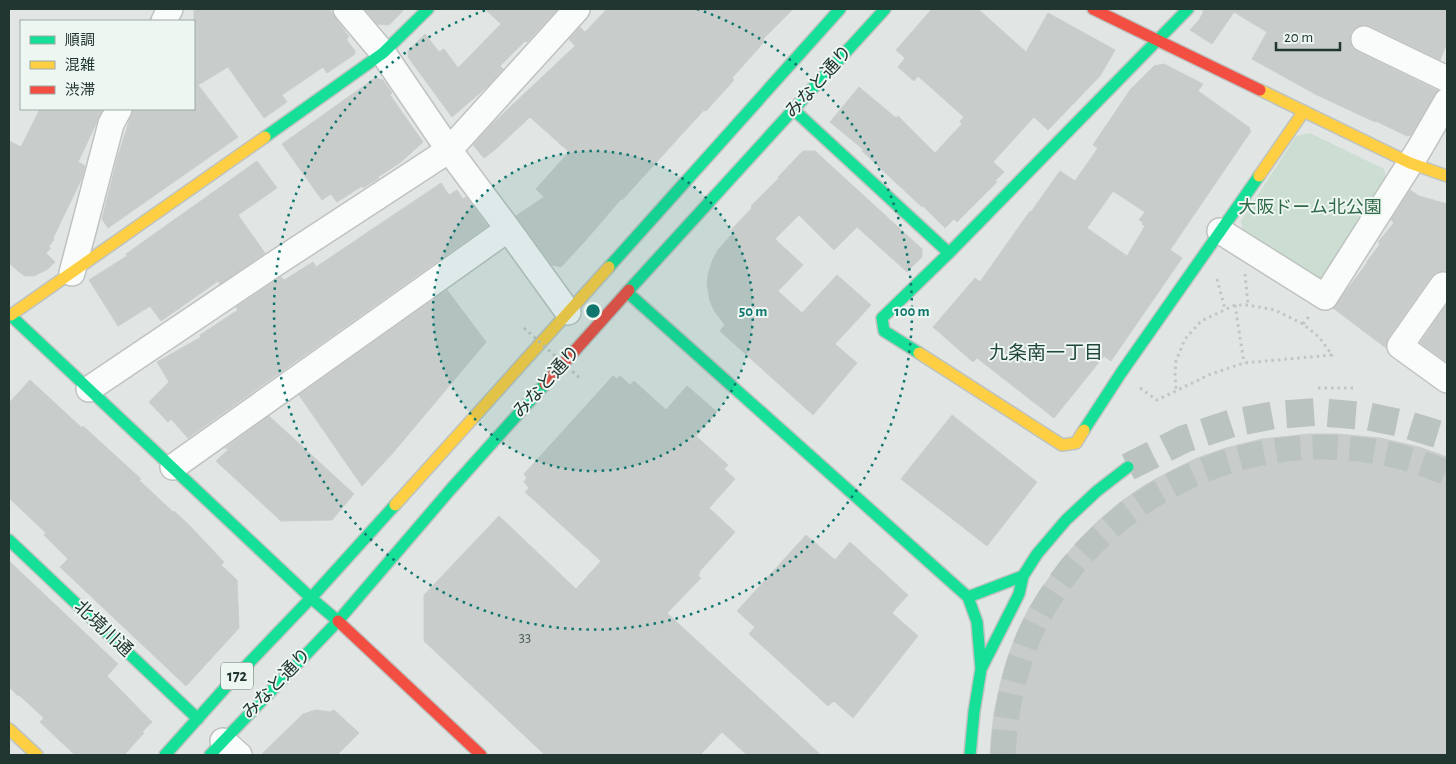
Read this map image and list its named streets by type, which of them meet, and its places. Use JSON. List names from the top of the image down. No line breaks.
{"streets":{"main road":["みなと通り","北境川通","172"]},"crossings":[["みなと通り","北境川通"]],"districts":["九条南一丁目"],"parks":["大阪ドーム北公園"],"house_numbers":["33"],"legend":["順調","混雑","渋滞"],"scale_bar":"20 m","rings":["50 m","100 m"]}
